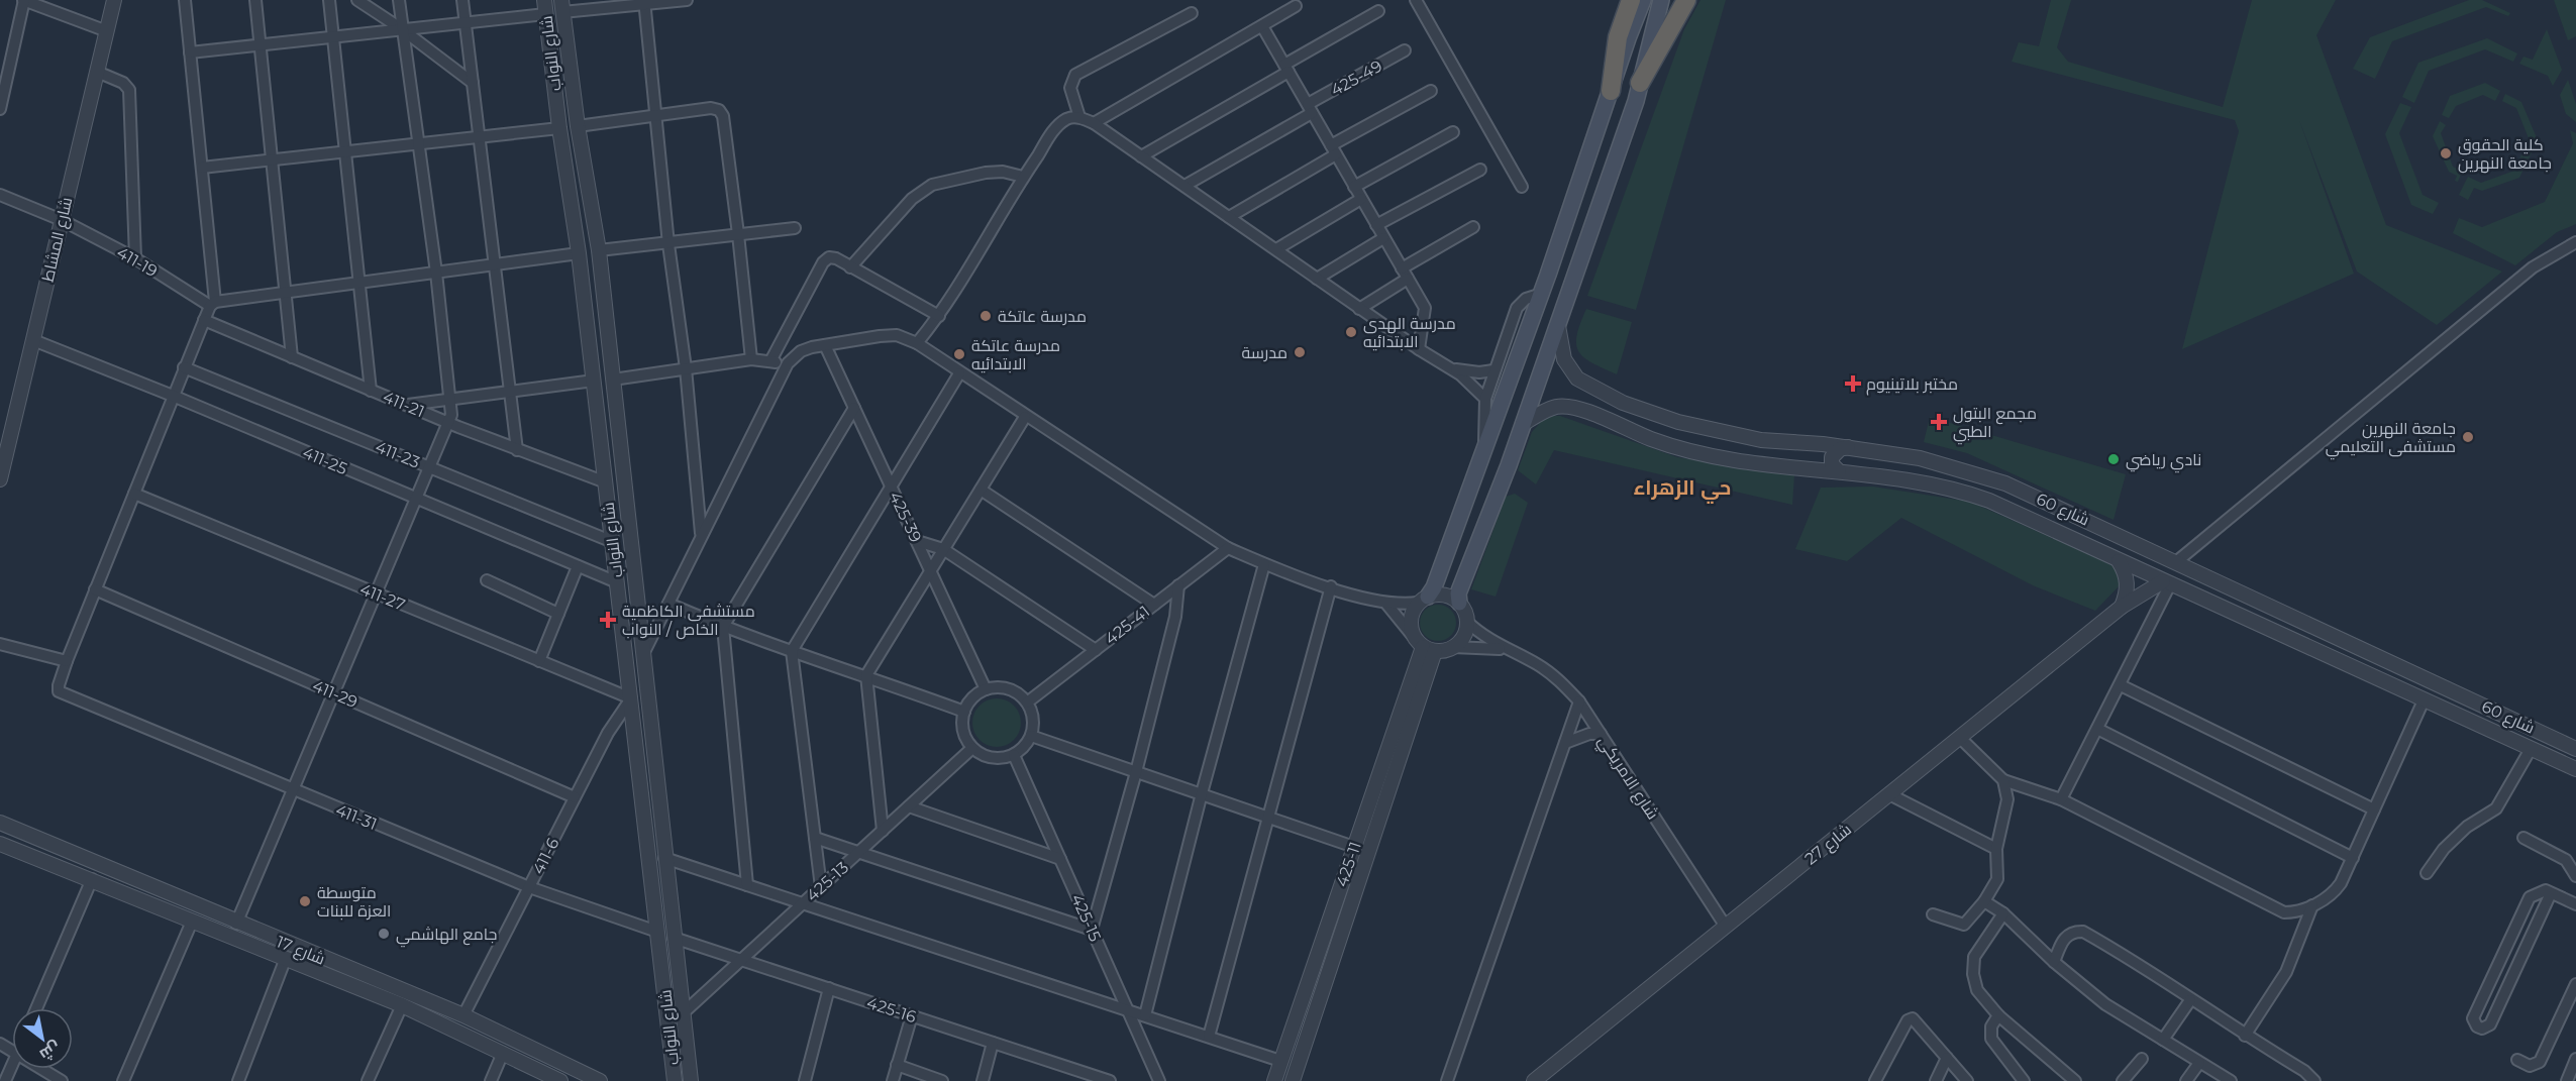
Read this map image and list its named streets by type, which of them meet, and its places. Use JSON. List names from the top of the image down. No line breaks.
{"streets":{"street":["شارع النواب","425-49","شارع المشاط","411-19","411-21","411-23","411-25","شارع 60","425-39","411-27","425-41","411-29","شارع الامريكي","411-31","شارع 27","411-6","425-11","425-13","425-15","شارع 17","425-16"]},"crossings":[["شارع النواب","411-21"],["شارع النواب","411-23"],["شارع النواب","411-25"],["شارع النواب","411-27"],["شارع النواب","411-31"],["شارع النواب","411-6"],["شارع النواب","425-13"],["شارع النواب","425-16"],["شارع المشاط","411-19"],["شارع المشاط","411-25"],["شارع 60","شارع 27"],["425-39","425-41"],["425-39","425-13"],["425-39","425-15"],["411-27","411-6"],["425-41","425-13"],["425-41","425-15"],["411-29","411-6"],["شارع الامريكي","شارع 27"],["شارع الامريكي","425-11"],["411-31","411-6"],["411-6","شارع 17"],["425-13","425-15"],["425-13","425-16"]],"districts":["حي الزهراء"],"places":{"other":["كلية الحقوق جامعة النهرين","مدرسة عاتكة","مدرسة الهدى الابتدائيه","مدرسة","مدرسة عاتكة الابتدائيه","جامعة النهرين مستشفى التعليمي","نادي رياضي","متوسطة العزة للبنات","جامع الهاشمي"],"health":["مختبر بلاتينيوم","مجمع البتول الطبي","مستشفى الكاظمية الخاص / النواب"]},"north":"bottom right"}
